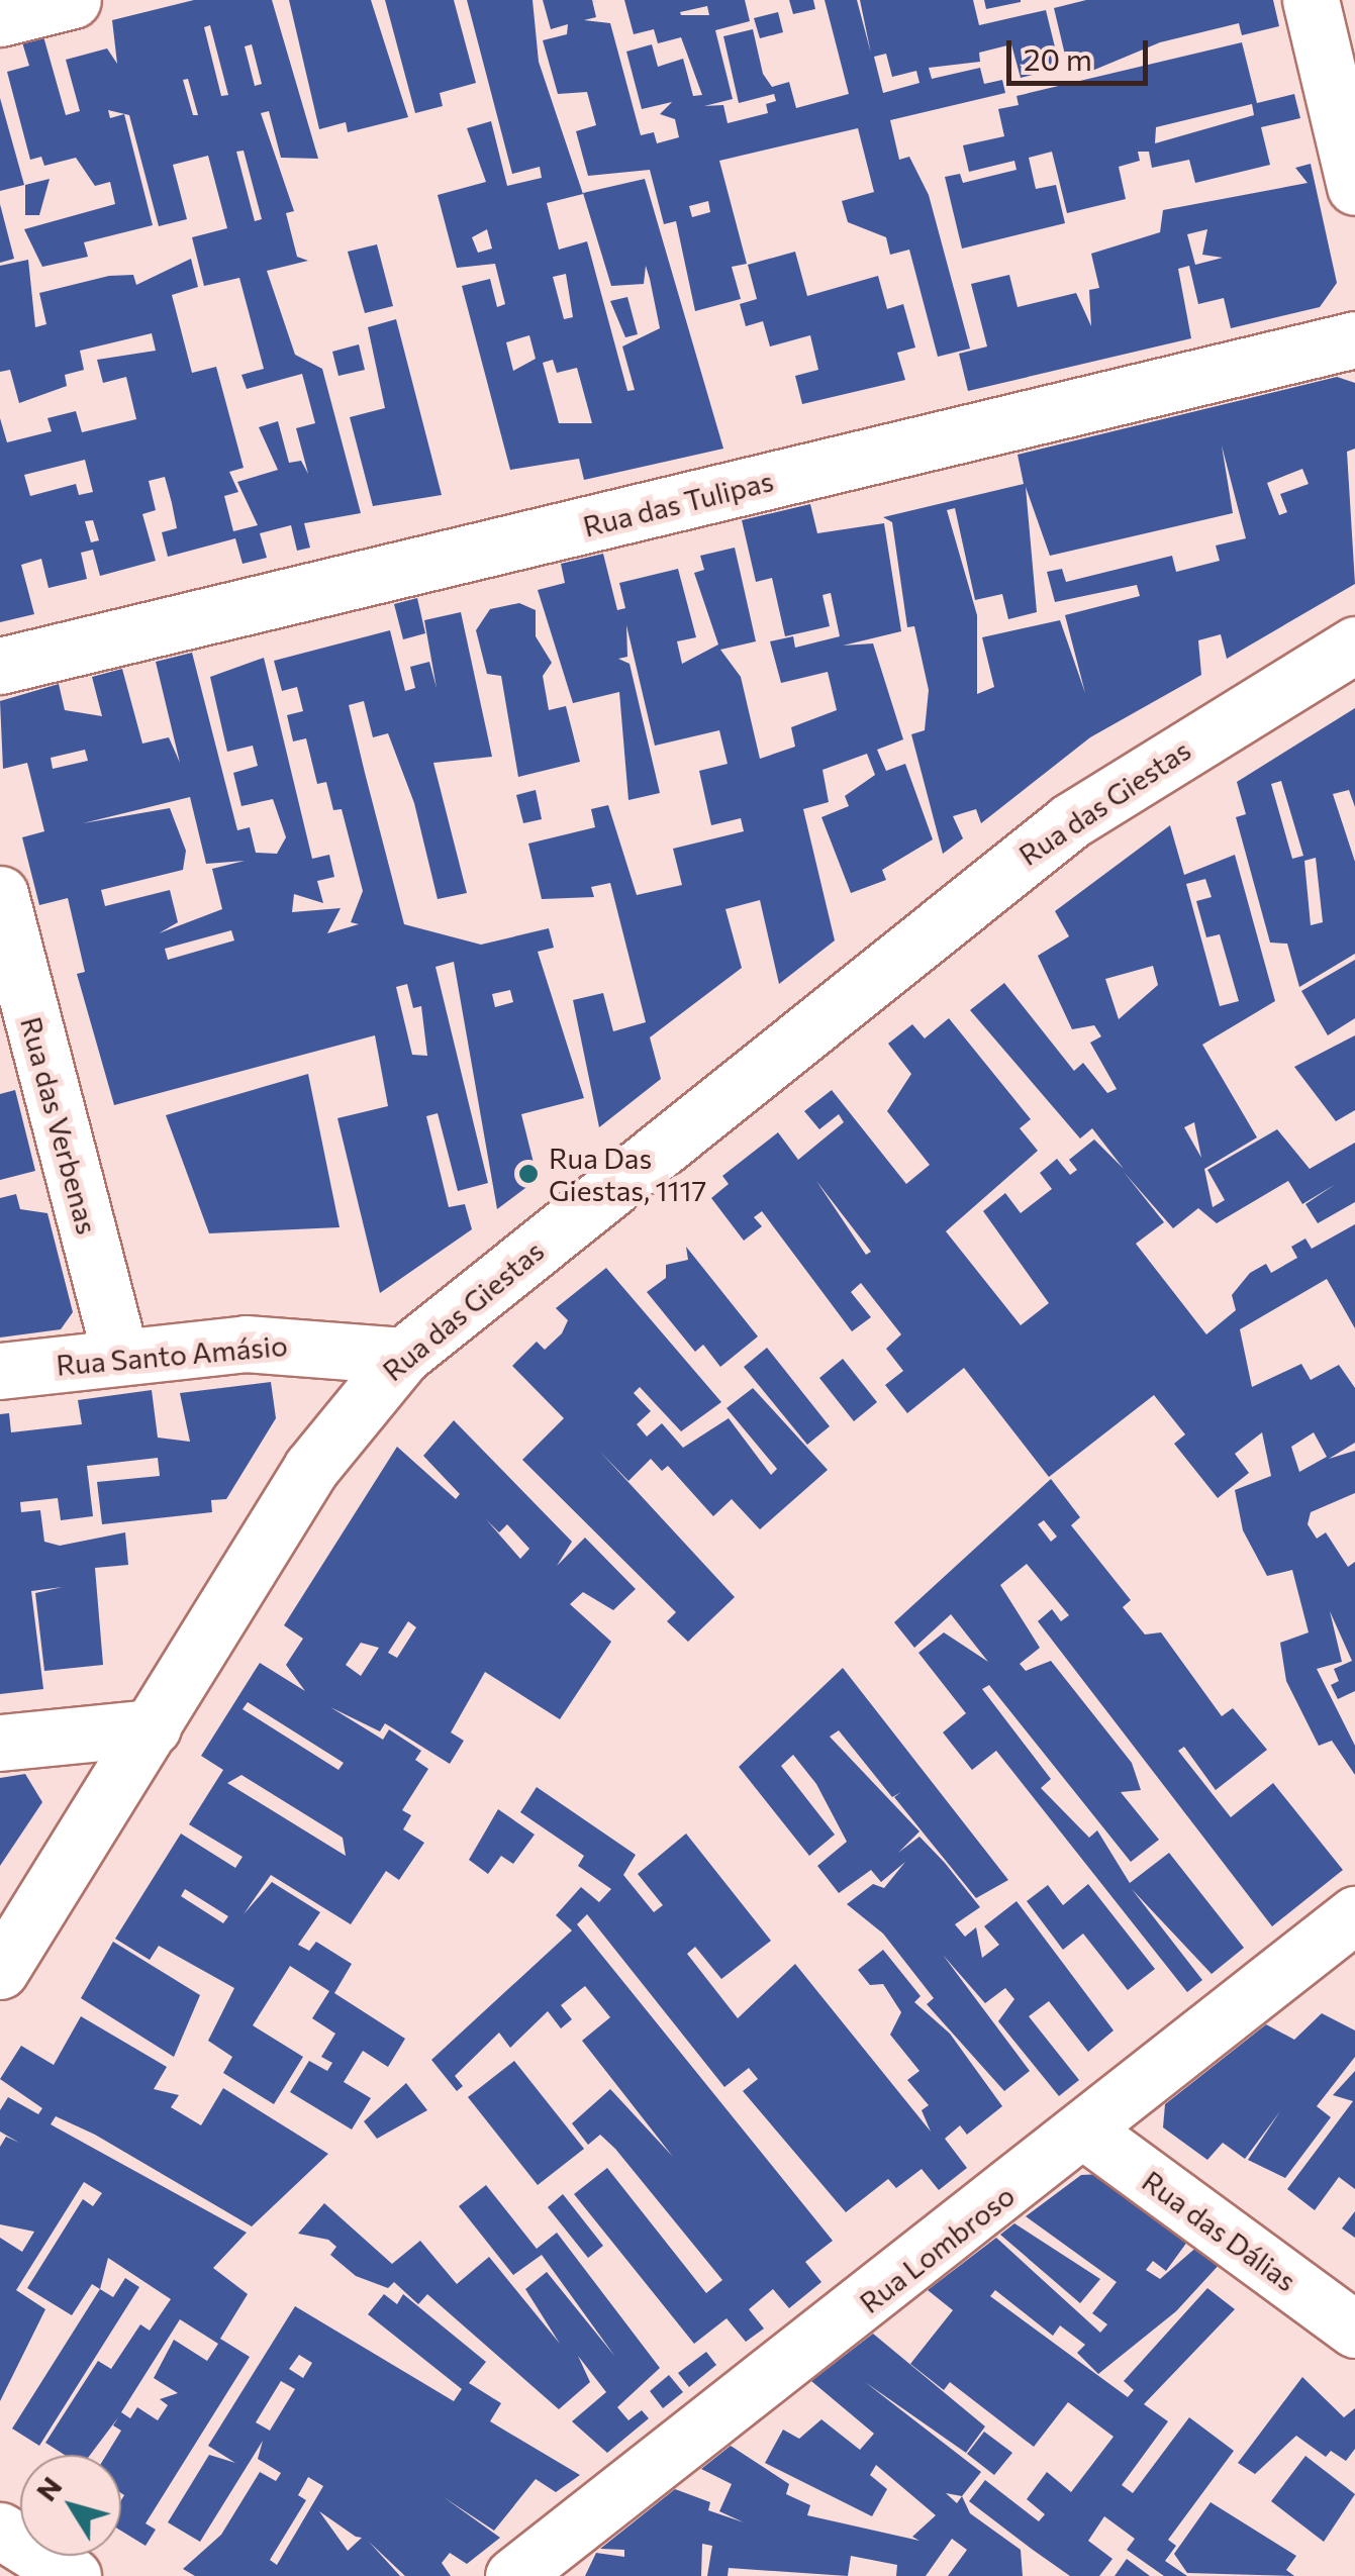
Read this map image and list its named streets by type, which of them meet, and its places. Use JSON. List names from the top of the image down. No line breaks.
{"streets":{"street":["Rua das Tulipas","Rua das Giestas","Rua das Verbenas","Rua Santo Amásio","Rua das Dálias","Rua Lombroso"]},"crossings":[["Rua das Giestas","Rua Santo Amásio"],["Rua das Verbenas","Rua Santo Amásio"],["Rua das Dálias","Rua Lombroso"]],"places":["Rua Das Giestas, 1117"],"scale_bar":"20 m","north":"top left"}
